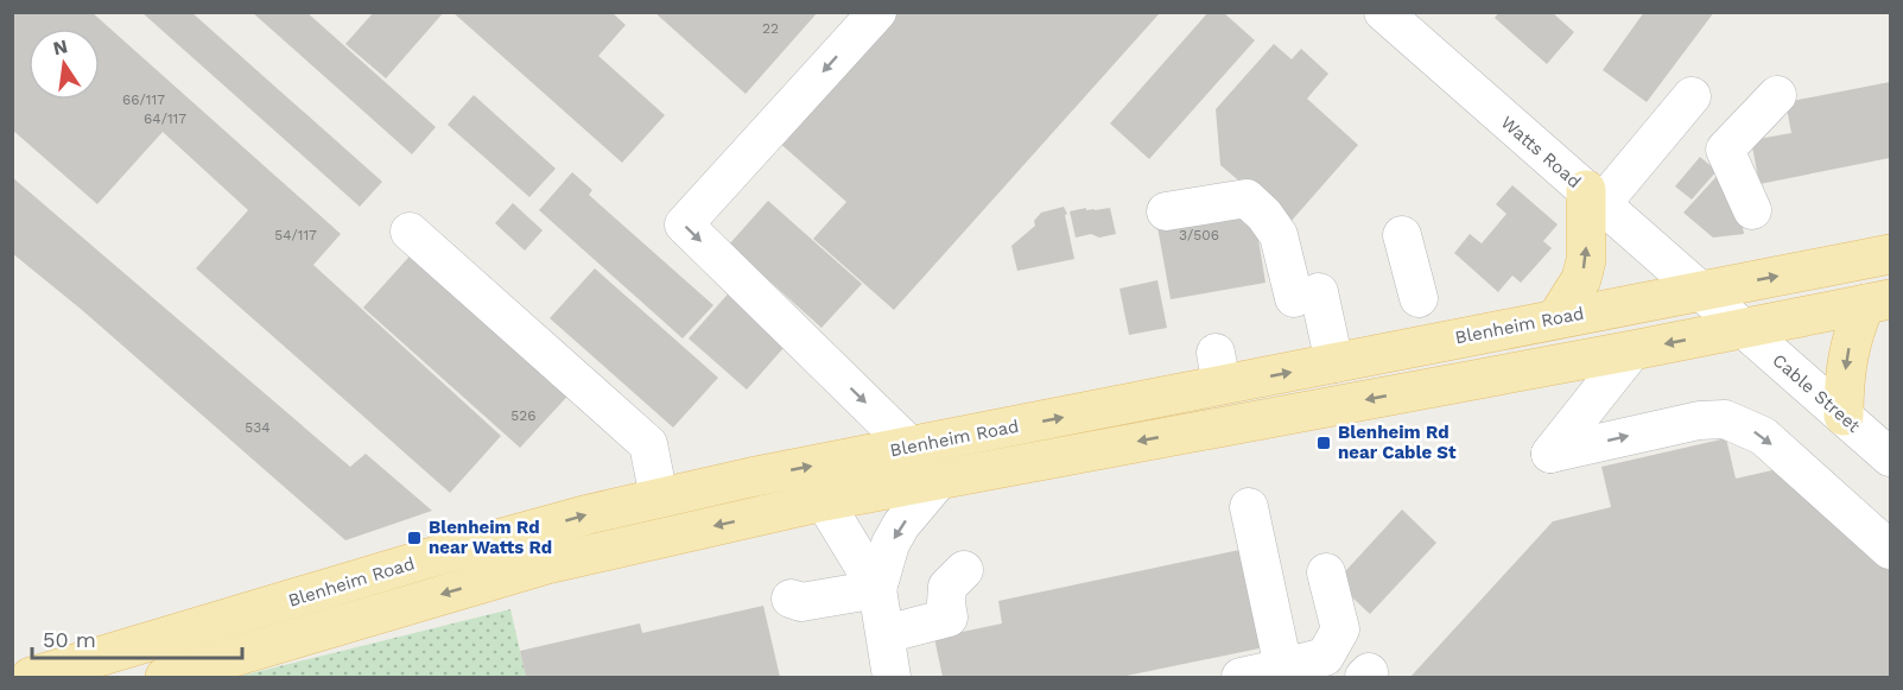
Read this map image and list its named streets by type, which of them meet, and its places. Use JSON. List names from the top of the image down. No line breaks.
{"streets":{"main road":["Blenheim Road"],"street":["Watts Road","Cable Street"]},"crossings":[["Watts Road","Blenheim Road"],["Watts Road","Cable Street"],["Blenheim Road","Cable Street"]],"places":{"transit":["Blenheim Rd near Cable St","Blenheim Rd near Watts Rd"]},"house_numbers":["22","66/117","64/117","54/117","3/506","526","534"],"scale_bar":"50 m","north":"top"}
